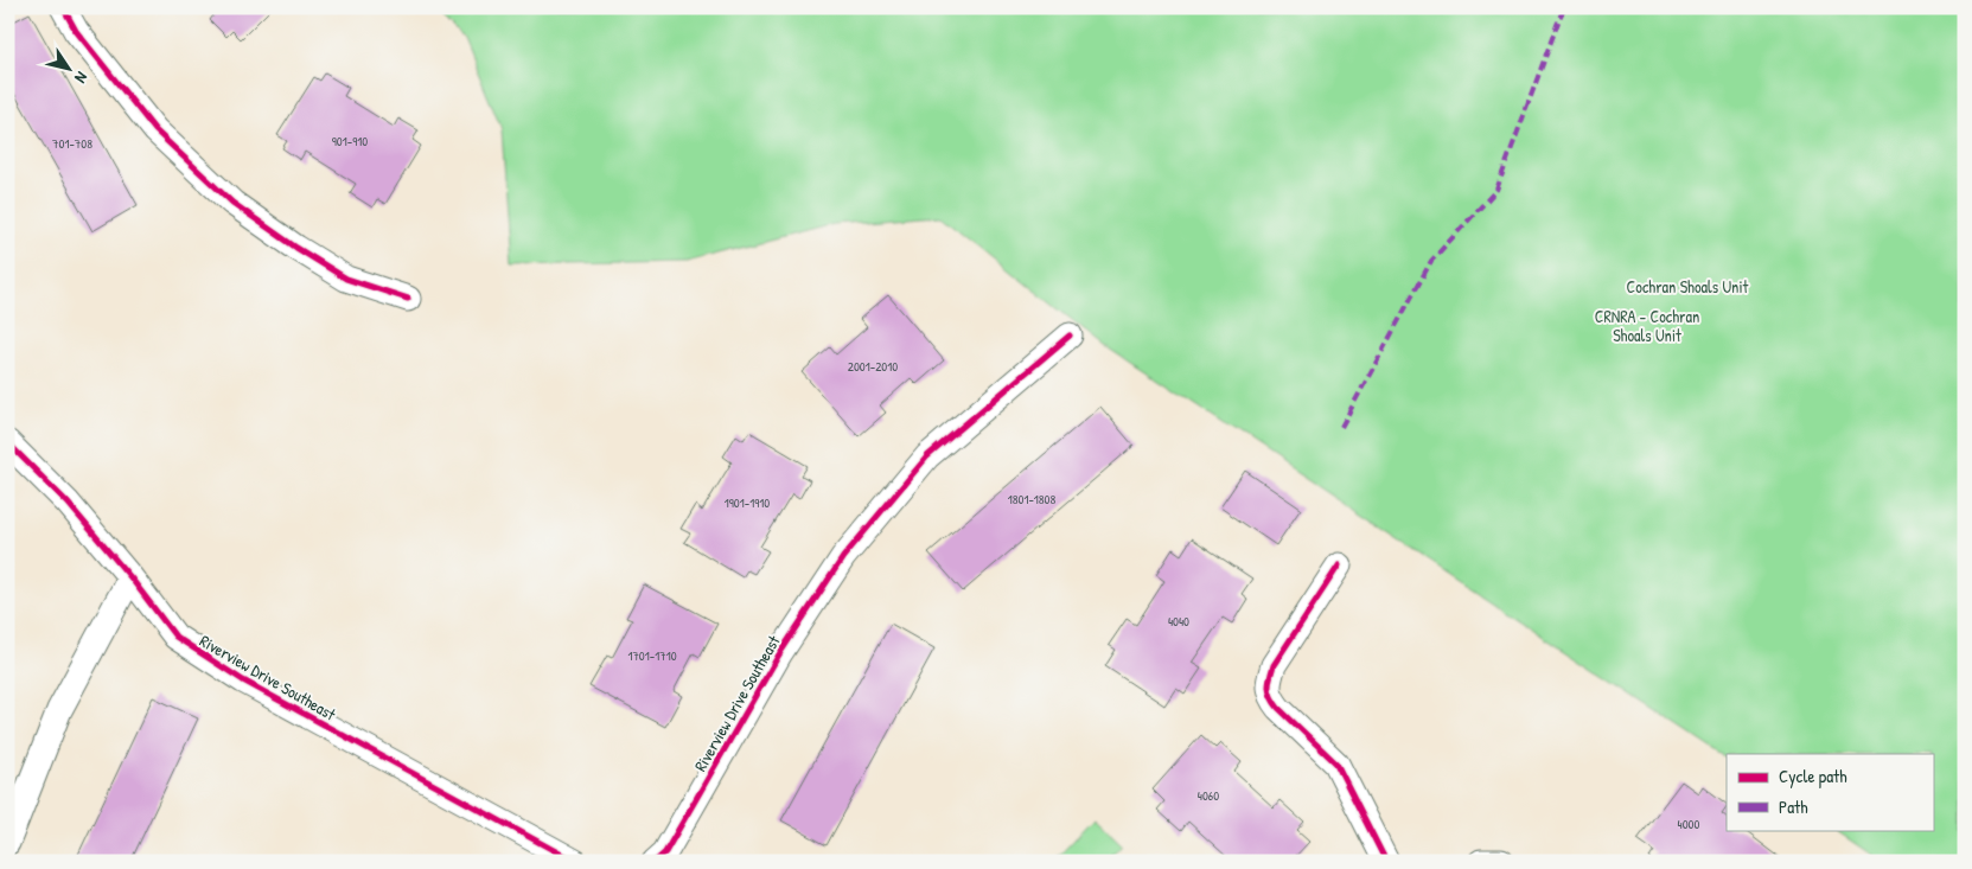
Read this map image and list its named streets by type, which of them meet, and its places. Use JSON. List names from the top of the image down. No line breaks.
{"streets":{"street":["Riverview Drive Southeast"]},"parks":["Cochran Shoals Unit","CRNRA - Cochran Shoals Unit"],"house_numbers":["901-910","701-708","2001-2010","1801-1808","1901-1910","4040","1701-1710","4060","4000"],"legend":["Cycle path","Path"],"north":"bottom right"}
